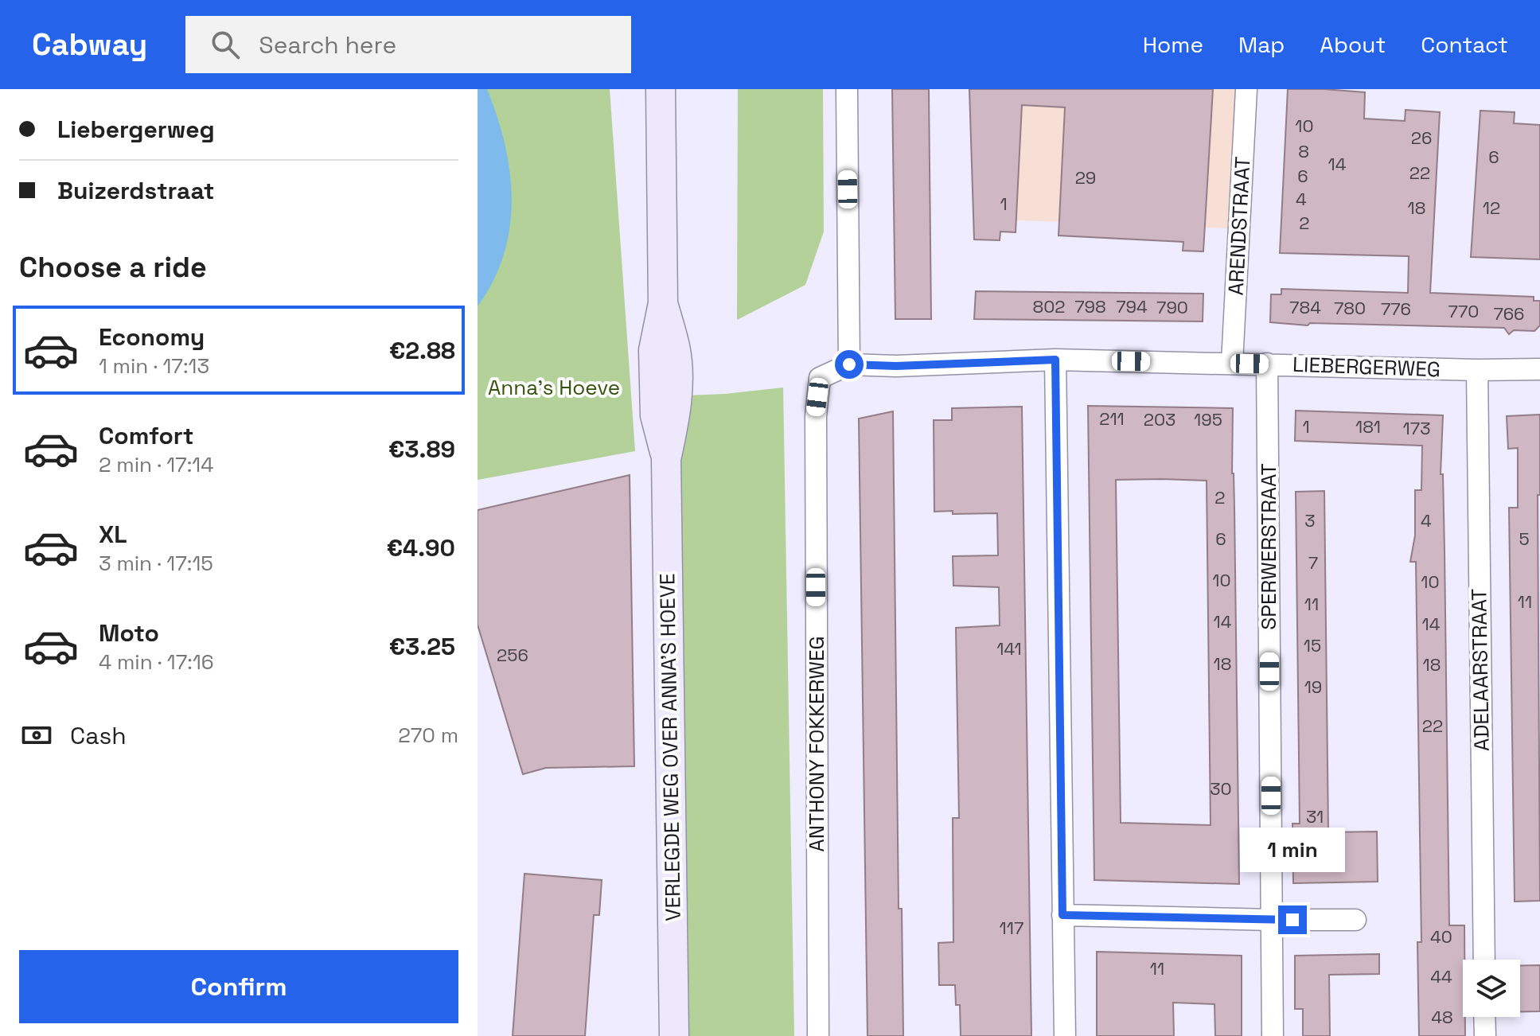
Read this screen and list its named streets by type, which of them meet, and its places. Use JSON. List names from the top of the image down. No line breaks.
{"streets":{"main road":["VERLEGDE WEG OVER ANNA'S HOEVE"],"street":["ARENDSTRAAT","LIEBERGERWEG","SPERWERSTRAAT","ADELAARSTRAAT","ANTHONY FOKKERWEG"]},"crossings":[["ARENDSTRAAT","LIEBERGERWEG"],["LIEBERGERWEG","SPERWERSTRAAT"],["LIEBERGERWEG","ADELAARSTRAAT"],["LIEBERGERWEG","ANTHONY FOKKERWEG"]],"parks":["Anna's Hoeve"],"house_numbers":["10","26","8","6","14","22","6","29","4","1","18","12","2","802","798","794","790","784","780","776","770","766","211","203","195","1","181","173","2","3","4","6","5","7","10","10","11","11","14","14","15","141","256","18","18","19","22","30","31","117","40","11","44","48"],"page":{"header":"Cabway","search":"Search here","nav":["Home","Map","About","Contact"],"banner":["Liebergerweg","Buizerdstraat"],"heading":"Choose a ride","list":[{"name":"Economy","note":"1 min · 17:13","value":"€2.88"},{"name":"Comfort","note":"2 min · 17:14","value":"€3.89"},{"name":"XL","note":"3 min · 17:15","value":"€4.90"},{"name":"Moto","note":"4 min · 17:16","value":"€3.25"}],"pay":["Cash","270 m"],"bubble":"1 min","buttons":"Confirm"}}
